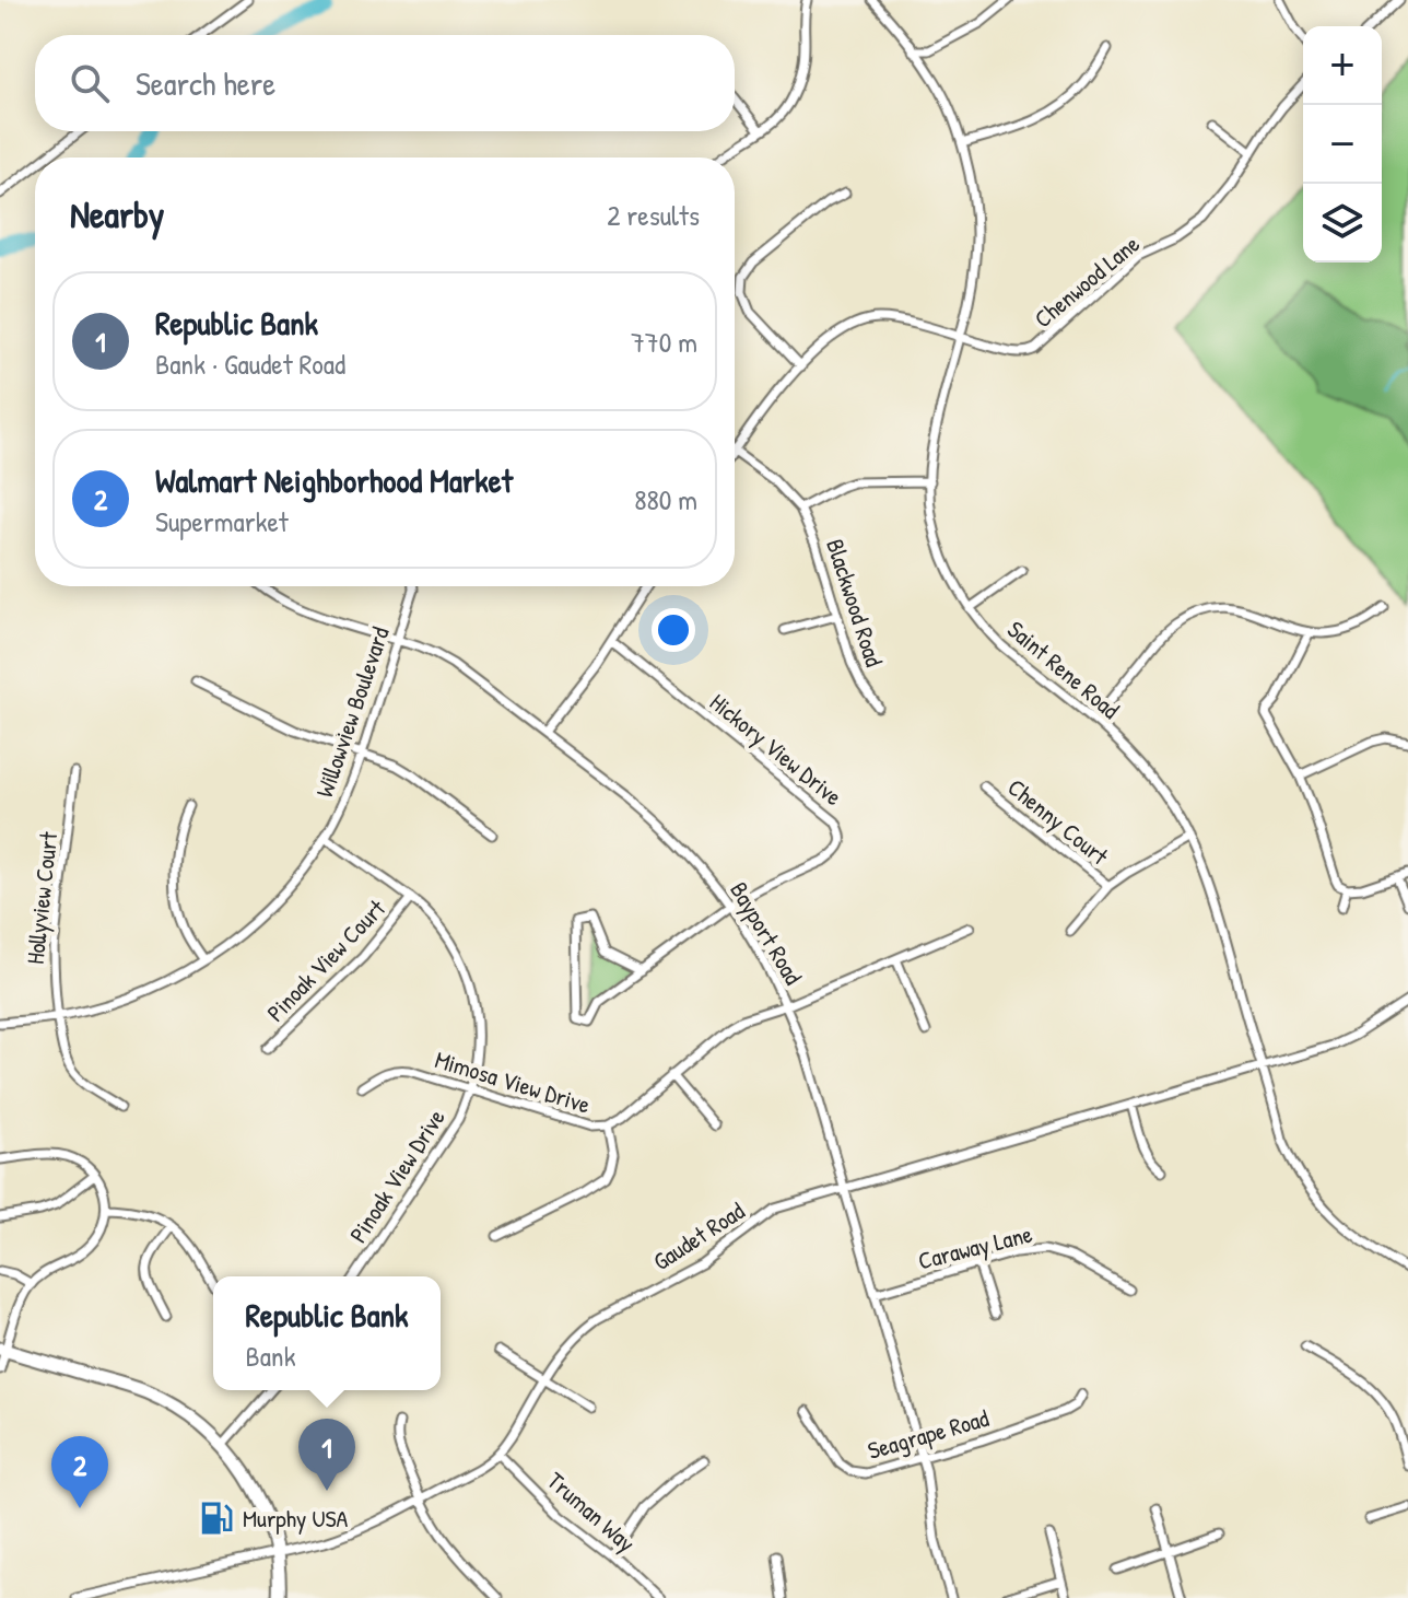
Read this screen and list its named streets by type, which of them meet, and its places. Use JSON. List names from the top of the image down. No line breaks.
{"streets":{"street":["Chenwood Lane","Blackwood Road","Saint Rene Road","Willowview Boulevard","Hickory View Drive","Chenny Court","Hollyview Court","Bayport Road","Pinoak View Court","Mimosa View Drive","Pinoak View Drive","Gaudet Road","Caraway Lane","Seagrape Road","Truman Way"]},"crossings":[["Chenwood Lane","Saint Rene Road"],["Saint Rene Road","Gaudet Road"],["Willowview Boulevard","Hollyview Court"],["Willowview Boulevard","Bayport Road"],["Willowview Boulevard","Pinoak View Drive"],["Hickory View Drive","Bayport Road"],["Bayport Road","Mimosa View Drive"],["Bayport Road","Gaudet Road"],["Bayport Road","Caraway Lane"],["Bayport Road","Seagrape Road"],["Pinoak View Court","Pinoak View Drive"],["Mimosa View Drive","Pinoak View Drive"],["Gaudet Road","Truman Way"]],"places":{"fuel station":["Murphy USA"]},"page":{"map_buttons":["+","−"],"search":"Search here","heading":["Nearby","2 results"],"list":[{"mark":"1","name":"Republic Bank","note":"Bank · Gaudet Road","value":"770 m"},{"mark":"2","name":"Walmart Neighborhood Market","note":"Supermarket","value":"880 m"}],"popup":["Republic Bank","Bank"],"pins":["1","2"]}}
